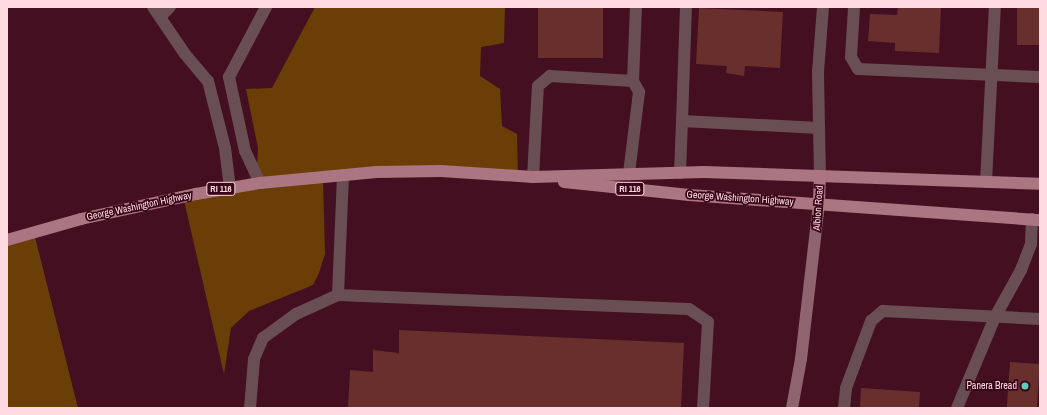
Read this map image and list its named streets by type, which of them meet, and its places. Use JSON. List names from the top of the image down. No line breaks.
{"streets":{"main road":["RI 116","George Washington Highway","Albion Road"]},"crossings":[["George Washington Highway","Albion Road"]],"places":["Panera Bread"]}
